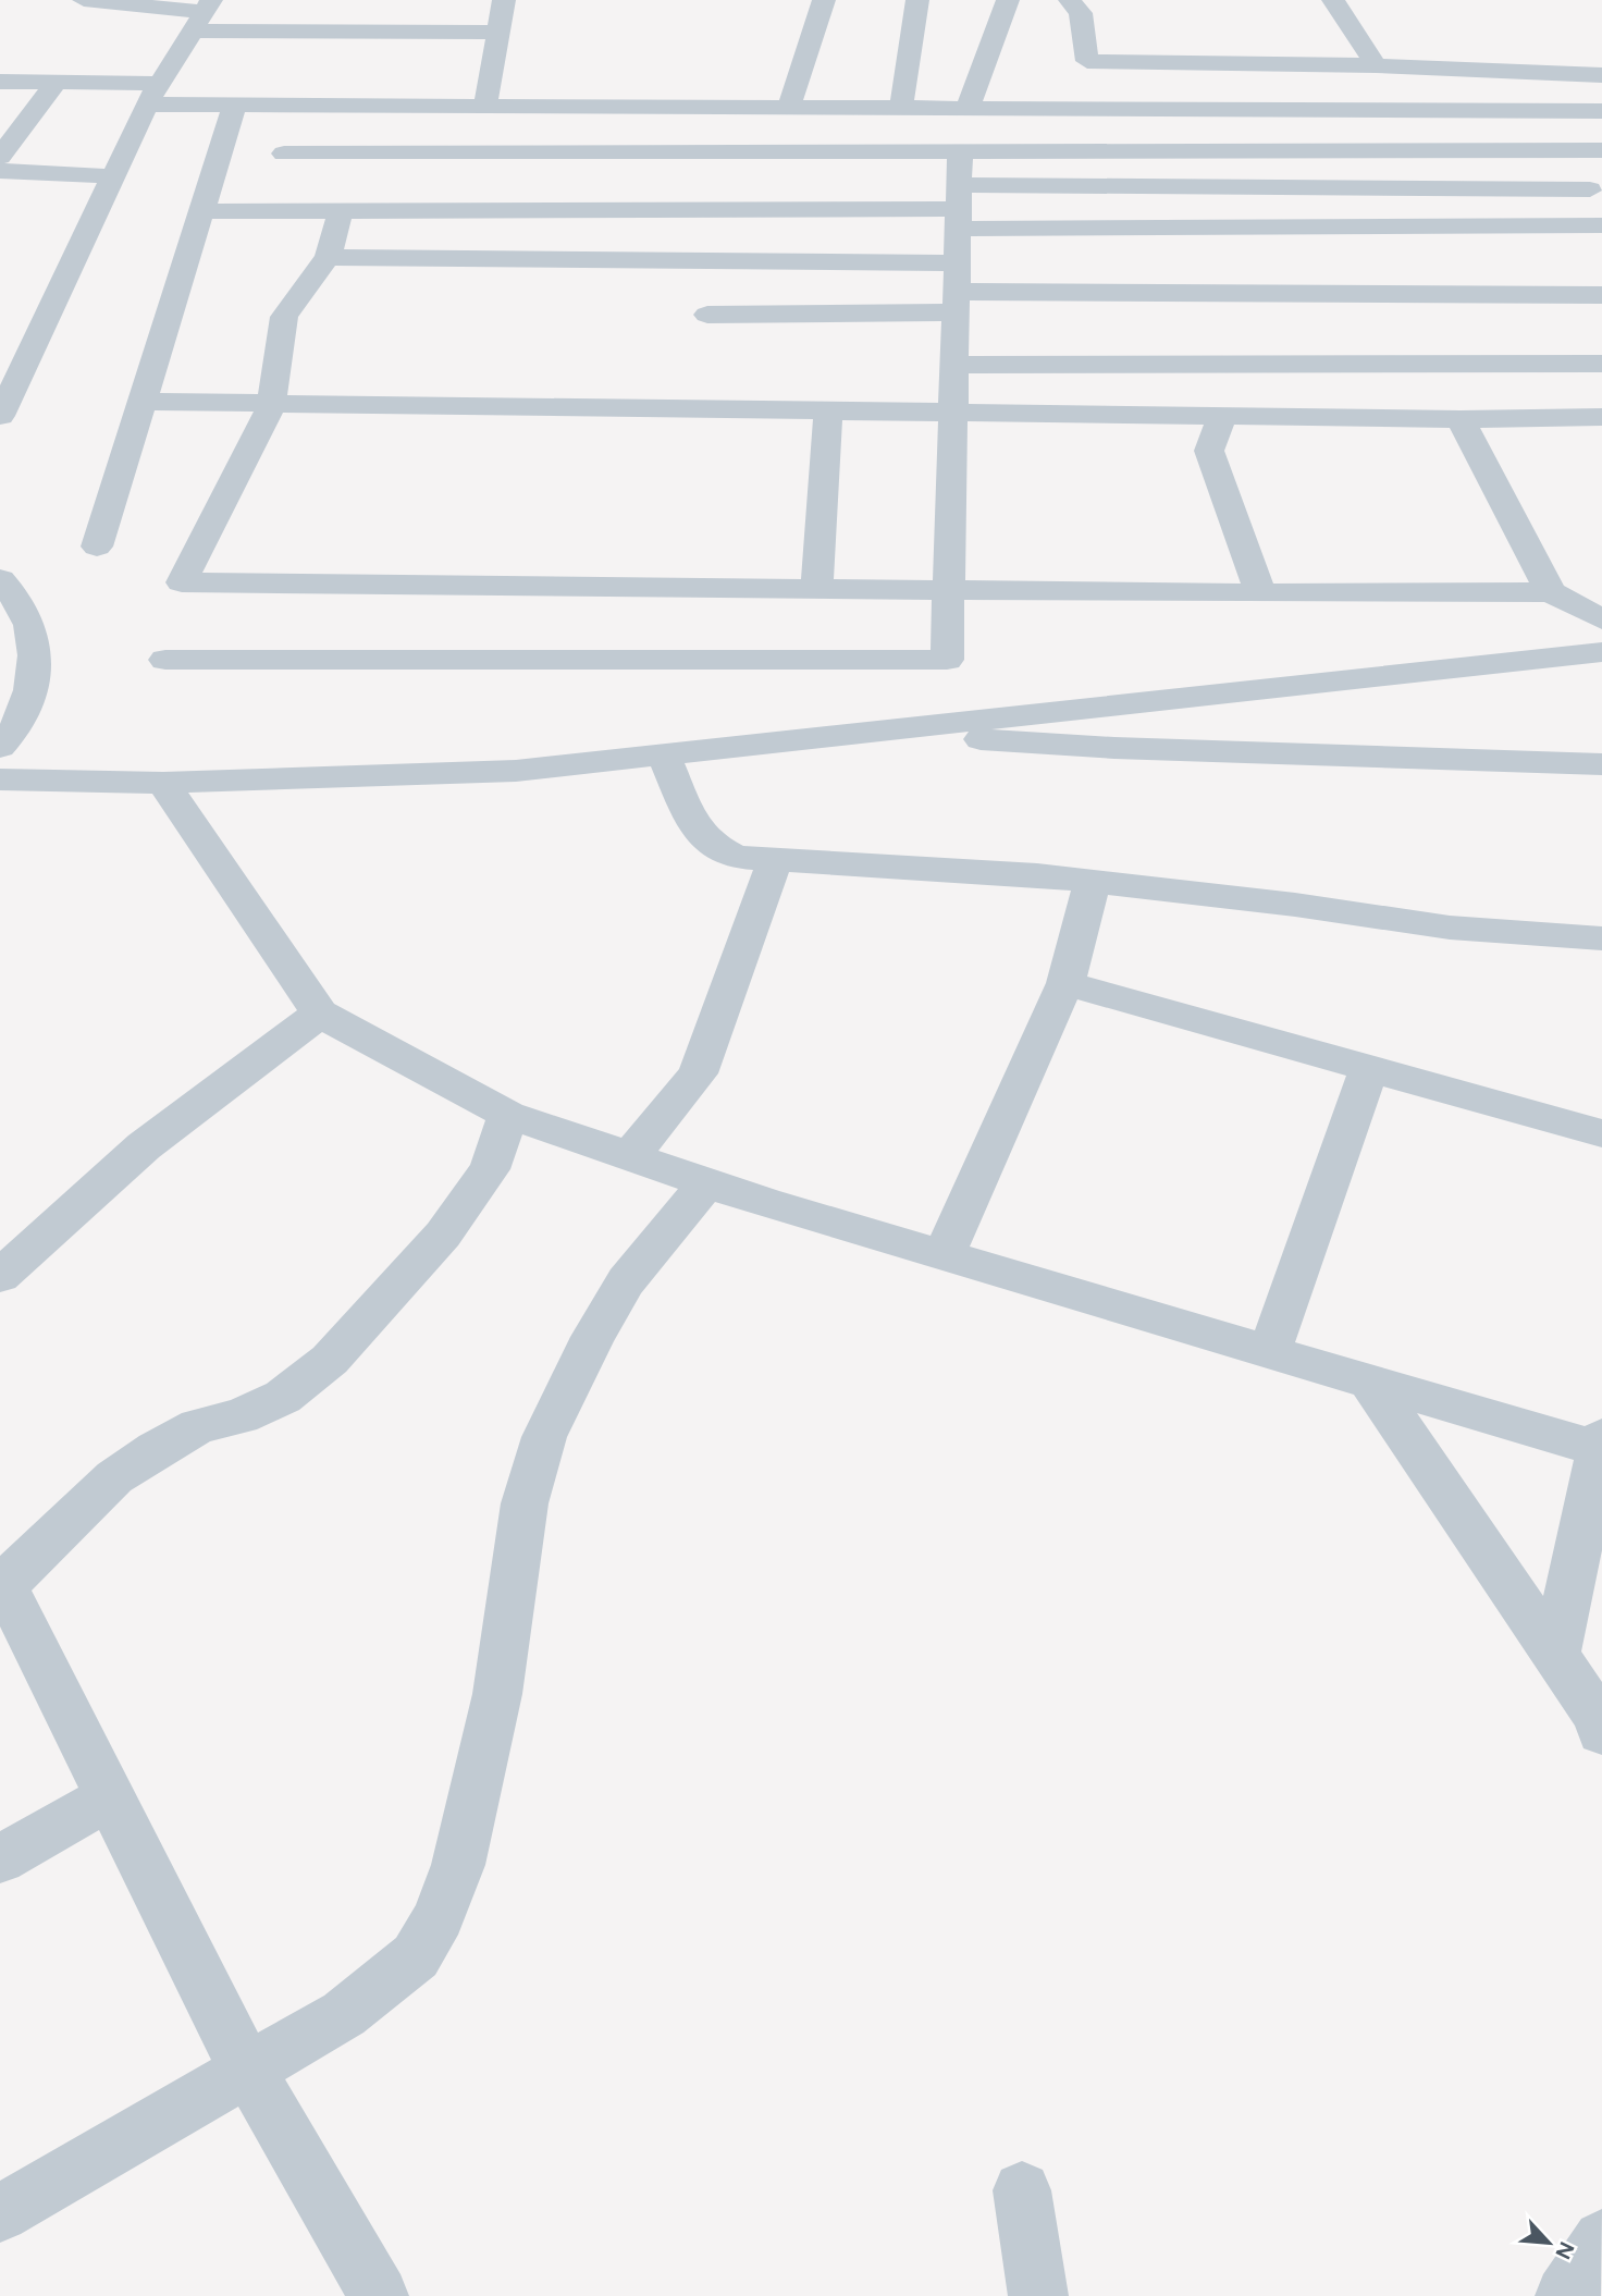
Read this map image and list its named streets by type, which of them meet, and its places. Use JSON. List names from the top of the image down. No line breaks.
{"north":"bottom right"}
